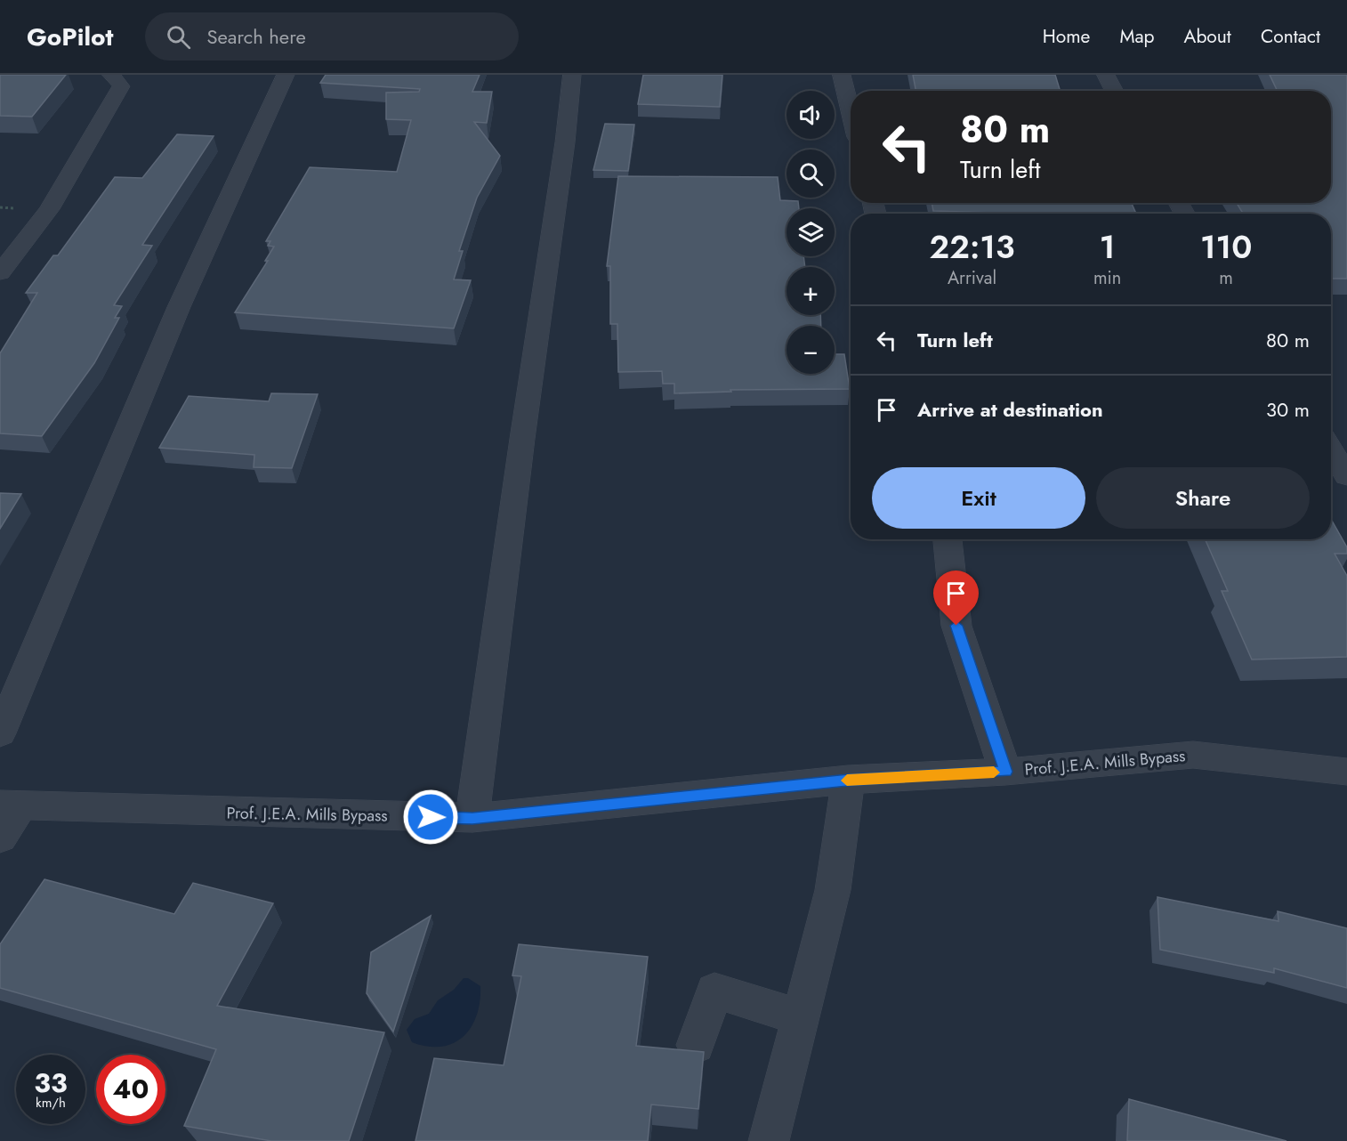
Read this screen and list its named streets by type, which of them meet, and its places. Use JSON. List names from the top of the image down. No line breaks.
{"streets":{"street":["Prof. J.E.A. Mills Bypass"]},"page":{"header":"GoPilot","search":"Search here","nav":["Home","Map","About","Contact"],"map_buttons":["+","−"],"turn":["80 m","Turn left"],"eta":["22:13","Arrival","1","min","110","m"],"list":[{"name":"Turn left","value":"80 m"},{"name":"Arrive at destination","value":"30 m"}],"buttons":["Exit","Share"],"speed":"33 km/h","limit":"40"}}
